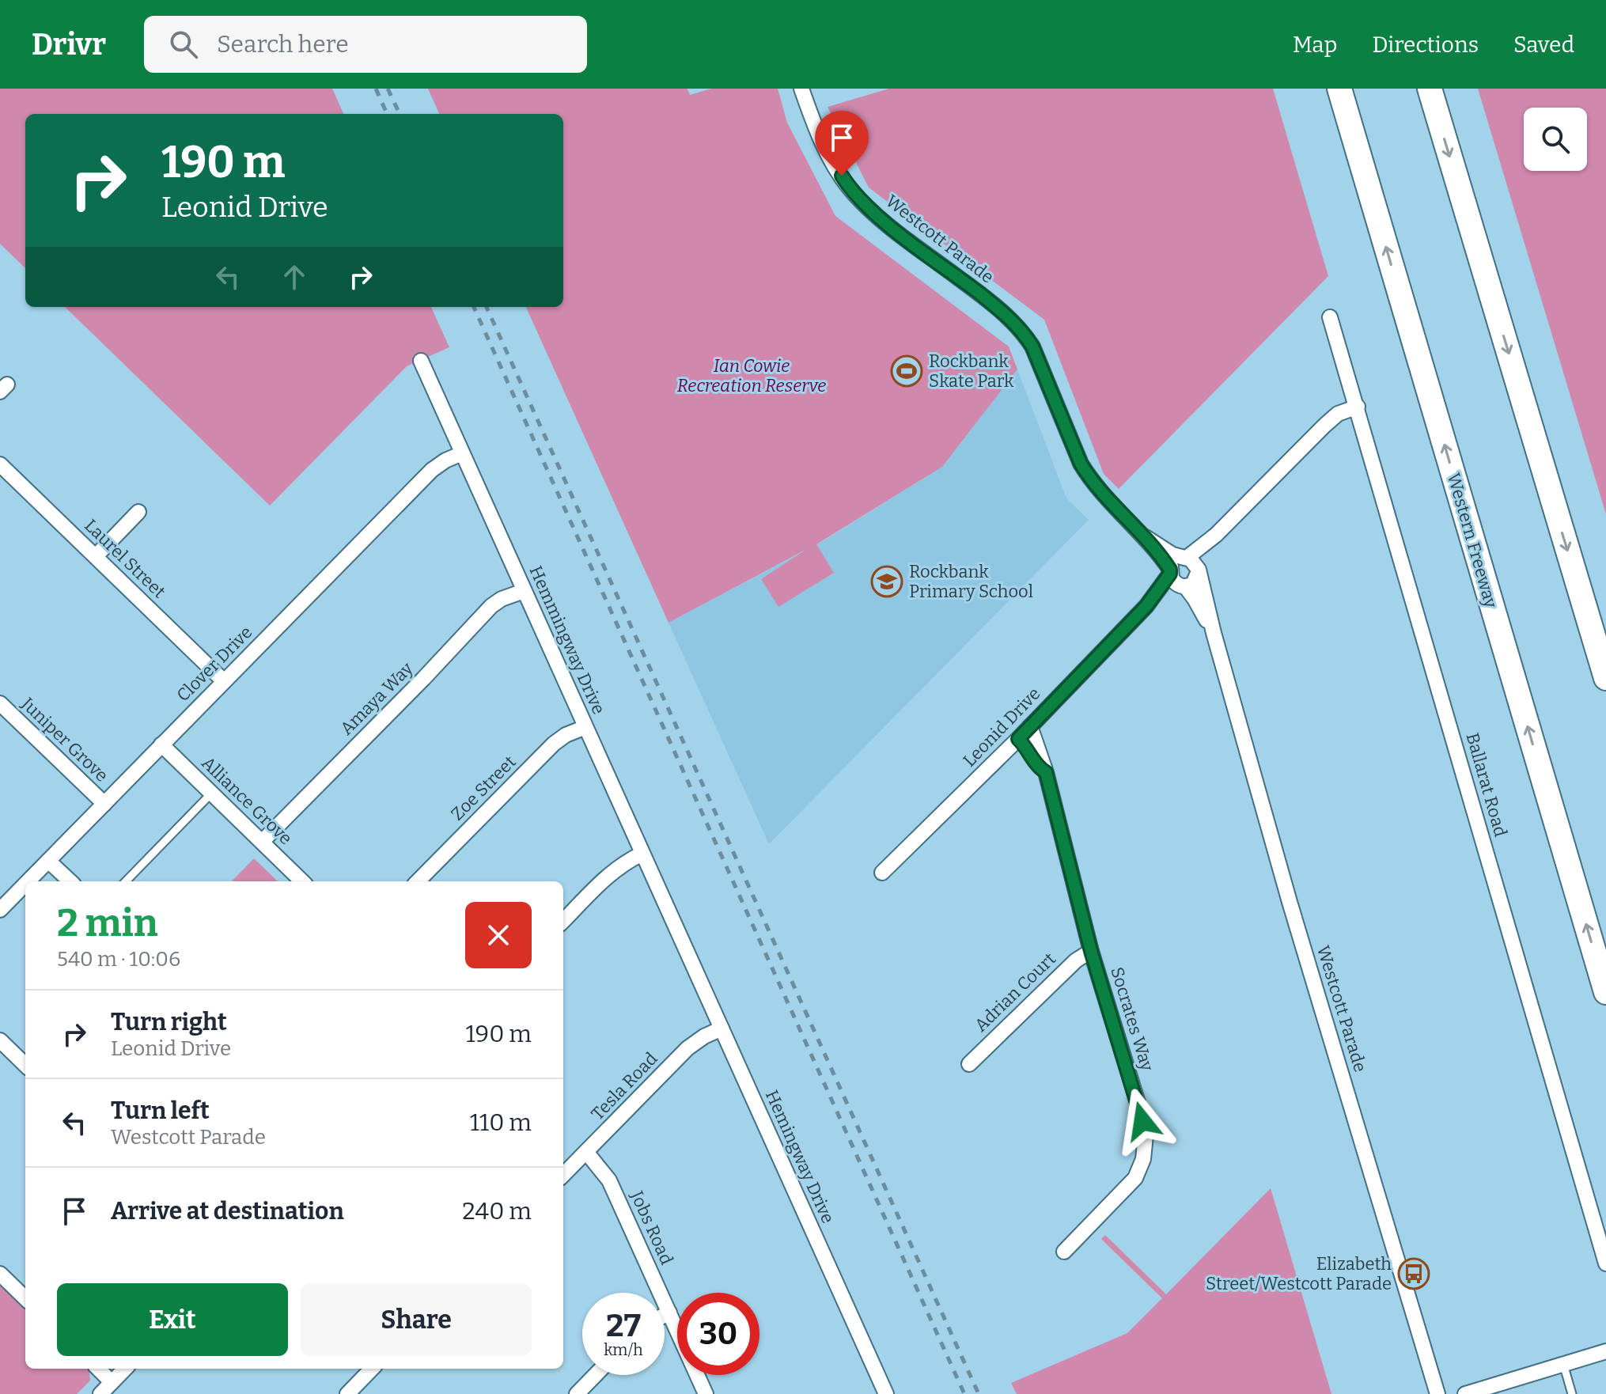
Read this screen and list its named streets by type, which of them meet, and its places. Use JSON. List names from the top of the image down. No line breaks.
{"streets":{"highway":["Western Freeway"],"street":["Westcott Parade","Laurel Street","Hemmingway Drive","Clover Drive","Amaya Way","Leonid Drive","Juniper Grove","Ballarat Road","Zoe Street","Alliance Grove","Adrian Court","Socrates Way","Tesla Road","Hemingway Drive","Jobs Road"]},"crossings":[["Westcott Parade","Leonid Drive"],["Laurel Street","Clover Drive"],["Hemmingway Drive","Clover Drive"],["Hemmingway Drive","Amaya Way"],["Hemmingway Drive","Zoe Street"],["Hemmingway Drive","Hemingway Drive"],["Clover Drive","Juniper Grove"],["Clover Drive","Alliance Grove"],["Amaya Way","Alliance Grove"],["Leonid Drive","Socrates Way"],["Adrian Court","Socrates Way"],["Tesla Road","Hemingway Drive"],["Tesla Road","Jobs Road"]],"parks":["Ian Cowie Recreation Reserve"],"places":{"sports":["Rockbank Skate Park"],"school or university":["Rockbank Primary School"],"bus stop":["Elizabeth Street/Westcott Parade"]},"page":{"header":"Drivr","search":"Search here","nav":["Map","Directions","Saved"],"turn":["190 m","Leonid Drive"],"heading":["2 min","540 m · 10:06"],"list":[{"name":"Turn right","note":"Leonid Drive","value":"190 m"},{"name":"Turn left","note":"Westcott Parade","value":"110 m"},{"name":"Arrive at destination","value":"240 m"}],"buttons":["Exit","Share"],"speed":"27 km/h","limit":"30"}}
